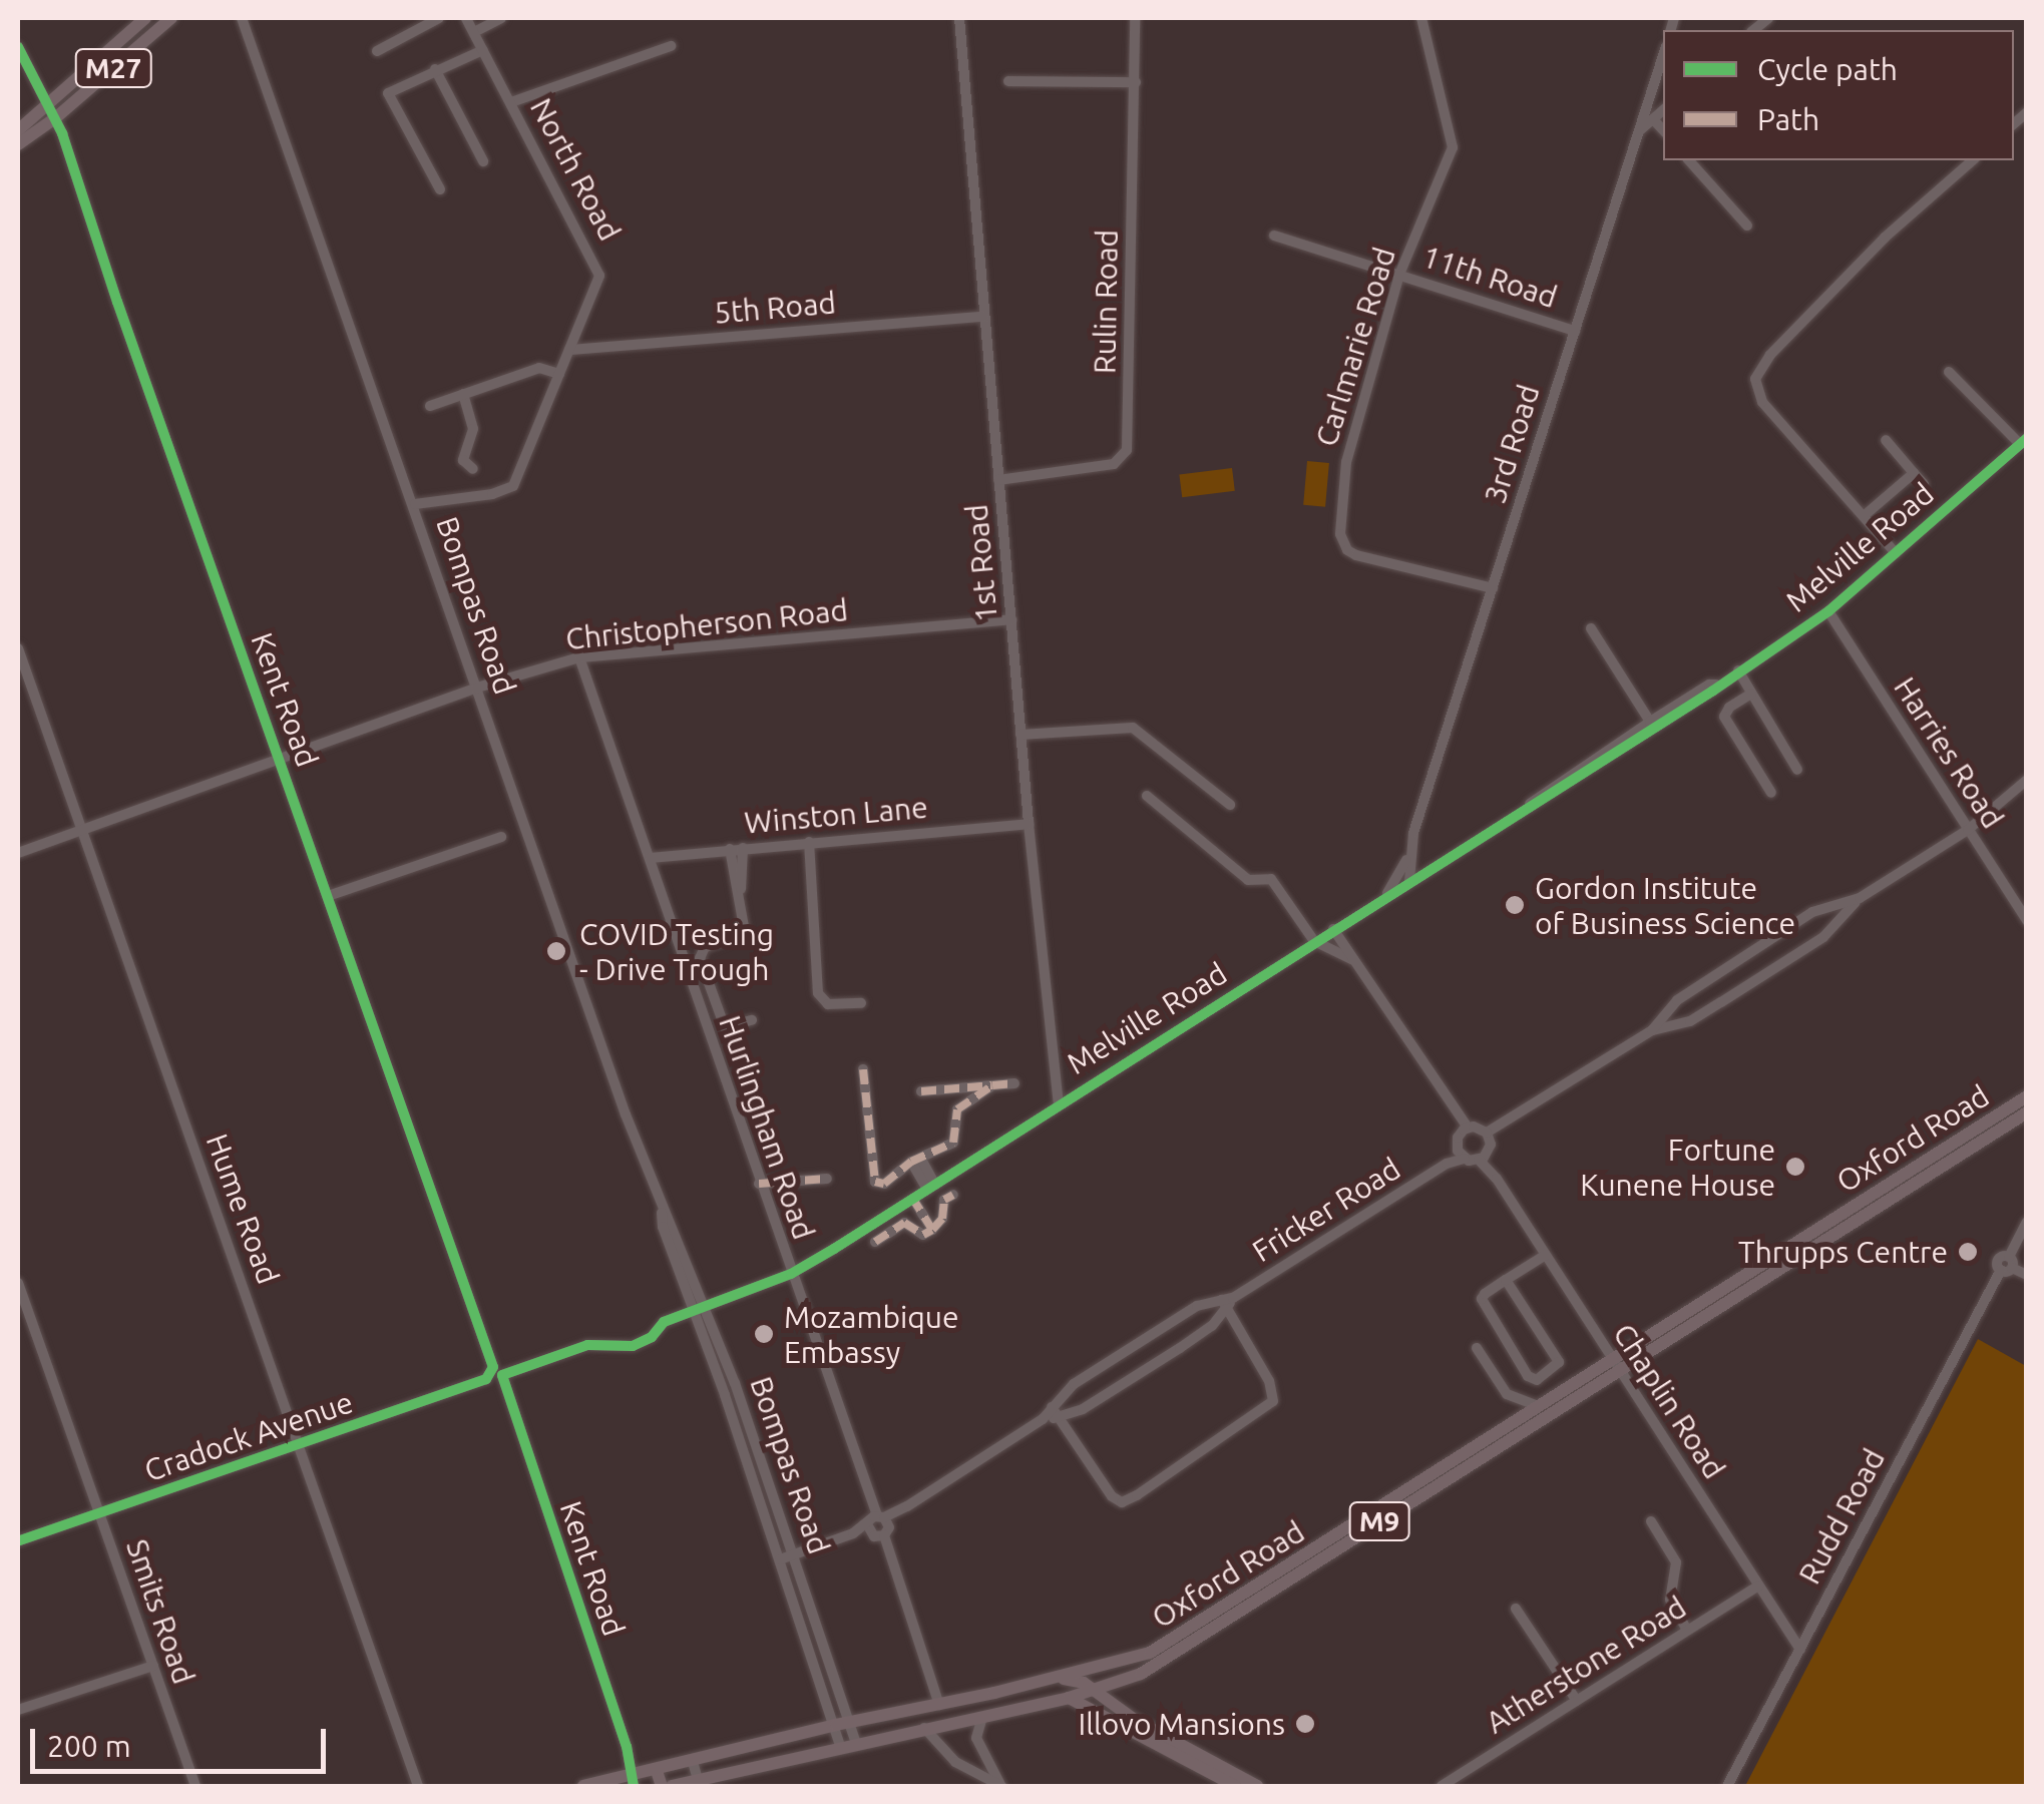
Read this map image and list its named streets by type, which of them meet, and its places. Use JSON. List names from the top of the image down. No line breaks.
{"streets":{"main road":["M27","Oxford Road","M9"],"street":["North Road","11th Road","Rulin Road","5th Road","Carlmarie Road","3rd Road","Melville Road","1st Road","Bompas Road","Christopherson Road","Kent Road","Harries Road","Winston Lane","Hurlingham Road","Hume Road","Fricker Road","Chaplin Road","Cradock Avenue","Rudd Road","Smits Road","Atherstone Road"]},"crossings":[["M27","Kent Road"],["North Road","5th Road"],["North Road","Bompas Road"],["11th Road","Carlmarie Road"],["11th Road","3rd Road"],["Rulin Road","1st Road"],["5th Road","1st Road"],["Carlmarie Road","3rd Road"],["3rd Road","Melville Road"],["Melville Road","1st Road"],["Melville Road","Harries Road"],["Melville Road","Hurlingham Road"],["Melville Road","Cradock Avenue"],["1st Road","Christopherson Road"],["1st Road","Winston Lane"],["Bompas Road","Christopherson Road"],["Bompas Road","Oxford Road"],["Bompas Road","Fricker Road"],["Bompas Road","Cradock Avenue"],["Christopherson Road","Kent Road"],["Christopherson Road","Hurlingham Road"],["Christopherson Road","Hume Road"],["Kent Road","Oxford Road"],["Kent Road","Cradock Avenue"],["Winston Lane","Hurlingham Road"],["Hurlingham Road","Oxford Road"],["Hurlingham Road","Fricker Road"],["Hurlingham Road","Cradock Avenue"],["Oxford Road","Chaplin Road"],["Hume Road","Cradock Avenue"],["Chaplin Road","Rudd Road"],["Chaplin Road","Atherstone Road"],["Cradock Avenue","Smits Road"]],"places":["Gordon Institute of Business Science","COVID Testing - Drive Trough","Fortune Kunene House","Thrupps Centre","Mozambique Embassy","Illovo Mansions"],"legend":["Cycle path","Path"],"scale_bar":"200 m"}
